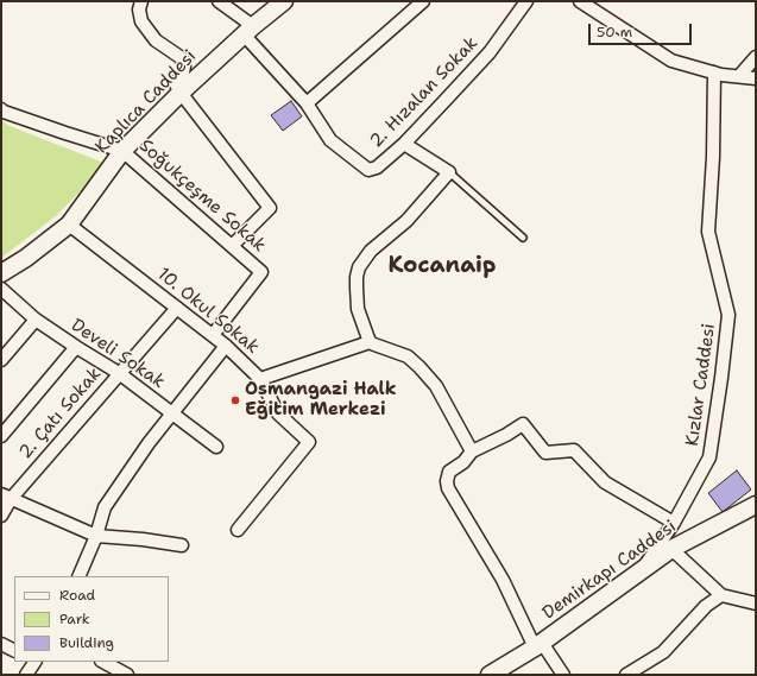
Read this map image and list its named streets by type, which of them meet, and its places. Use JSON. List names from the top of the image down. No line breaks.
{"streets":{"main road":["Kaplıca Caddesi","Demirkapı Caddesi"],"street":["2. Hızalan Sokak","Soğukçeşme Sokak","10. Okul Sokak","Develi Sokak","Kızlar Caddesi","2. Çatı Sokak"]},"crossings":[["2. Hızalan Sokak","Kaplıca Caddesi"],["Kaplıca Caddesi","Soğukçeşme Sokak"],["Kaplıca Caddesi","10. Okul Sokak"],["Soğukçeşme Sokak","10. Okul Sokak"],["10. Okul Sokak","2. Çatı Sokak"],["Develi Sokak","2. Çatı Sokak"],["Kızlar Caddesi","Demirkapı Caddesi"]],"districts":["Kocanaip"],"places":["Osmangazi Halk Eğitim Merkezi"],"legend":["Road","Park","Building"],"scale_bar":"50 m"}
